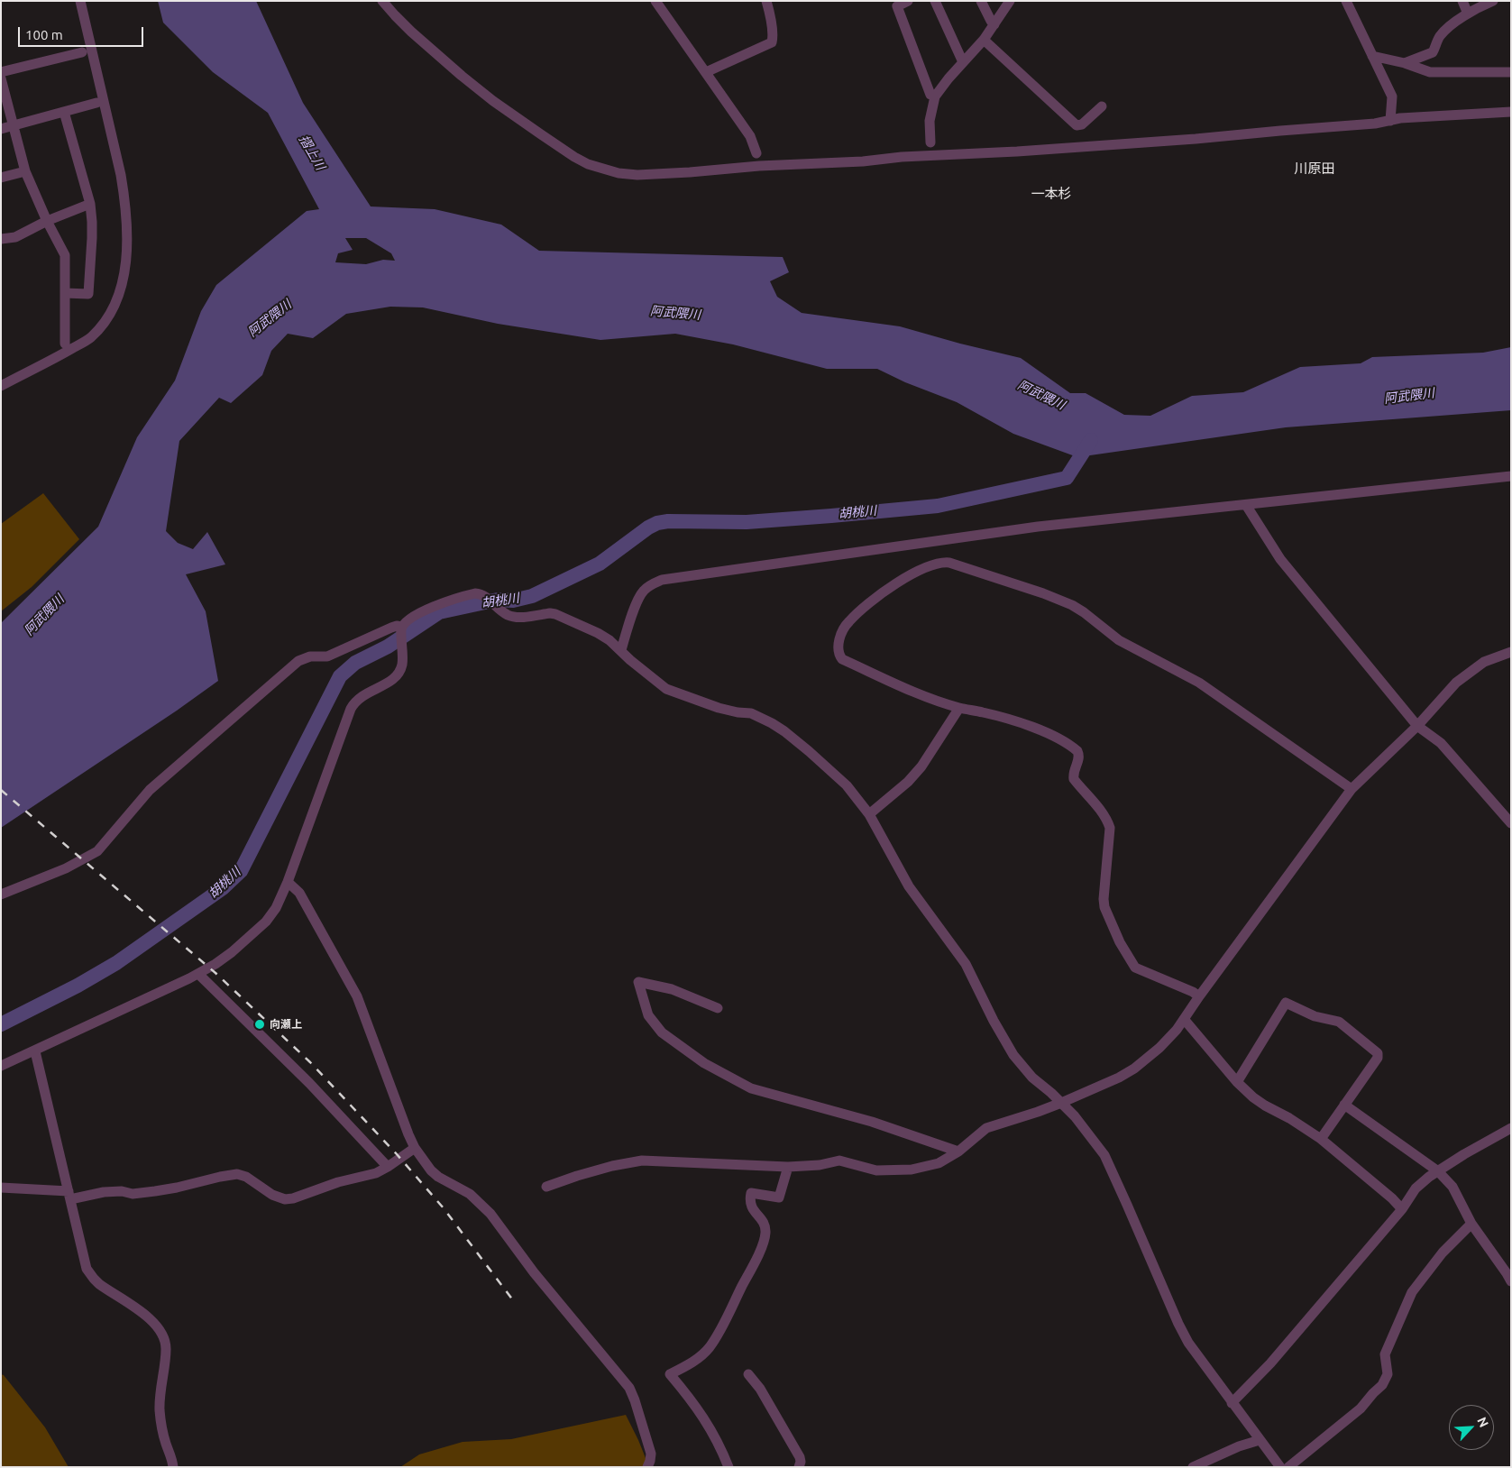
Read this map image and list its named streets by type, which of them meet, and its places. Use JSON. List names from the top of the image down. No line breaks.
{"districts":["川原田","一本杉"],"water":["摺上川","阿武隈川","胡桃川"],"places":["向瀬上"],"scale_bar":"100 m","north":"top right"}
